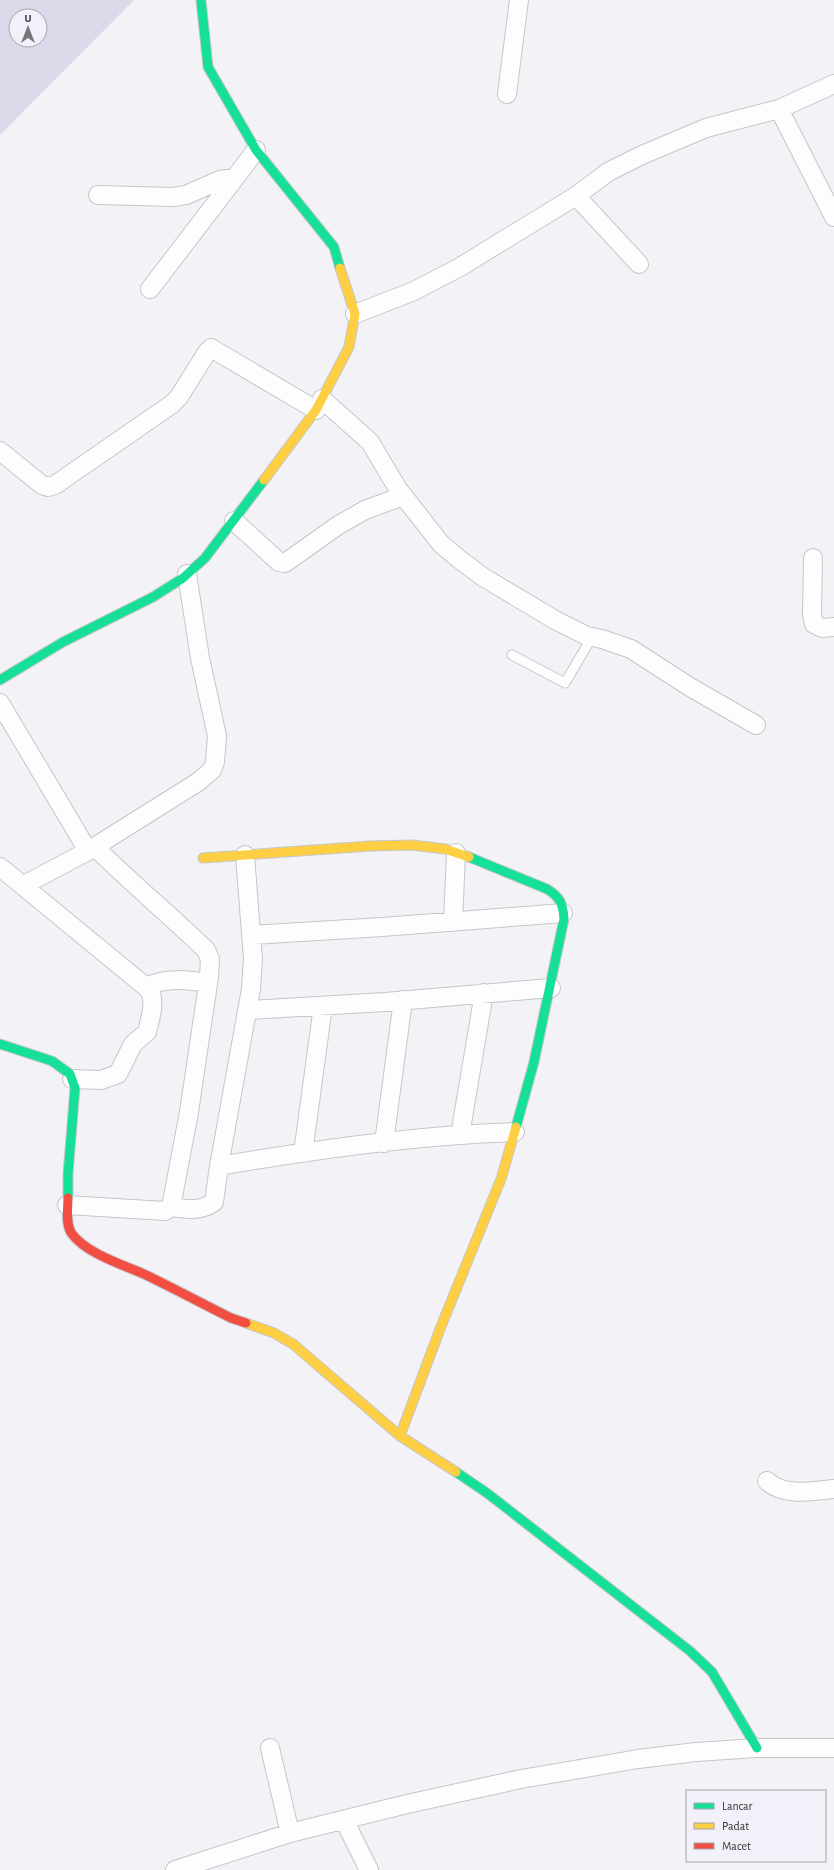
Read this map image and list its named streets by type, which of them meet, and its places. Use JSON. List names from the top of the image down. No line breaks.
{"legend":["Lancar","Padat","Macet"],"north":"top"}
